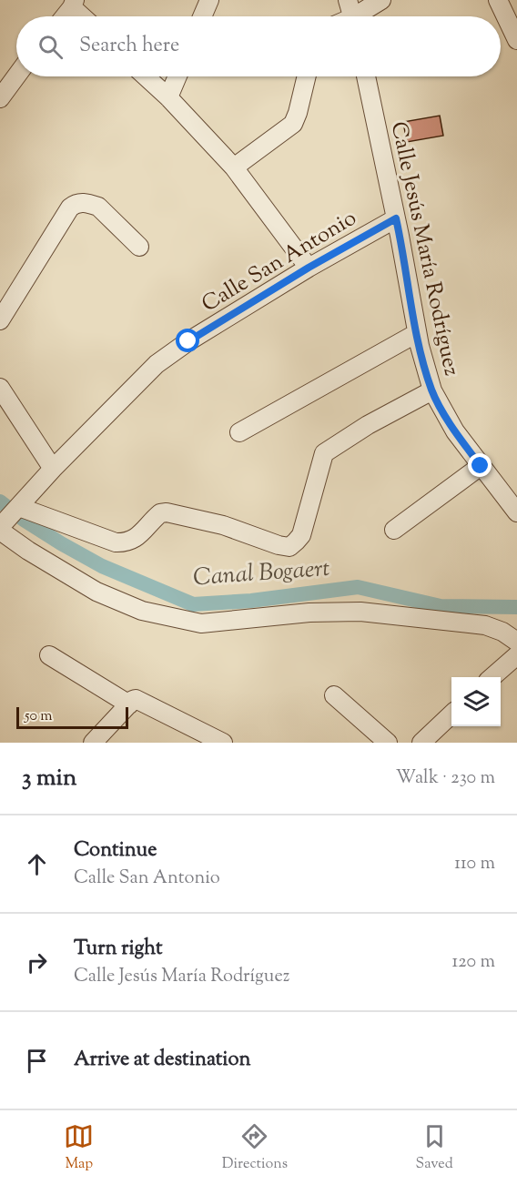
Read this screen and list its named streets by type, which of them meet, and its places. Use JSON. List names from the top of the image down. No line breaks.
{"streets":{"street":["Calle Jesús María Rodríguez","Calle San Antonio"]},"crossings":[["Calle Jesús María Rodríguez","Calle San Antonio"]],"water":["Canal Bogaert"],"scale_bar":"50 m","page":{"search":"Search here","scale":"50 m","heading":["3 min","Walk · 230 m"],"list":[["Continue","Calle San Antonio","110 m"],["Turn right","Calle Jesús María Rodríguez","120 m"],"Arrive at destination"],"nav":["Map","Directions","Saved"]}}
